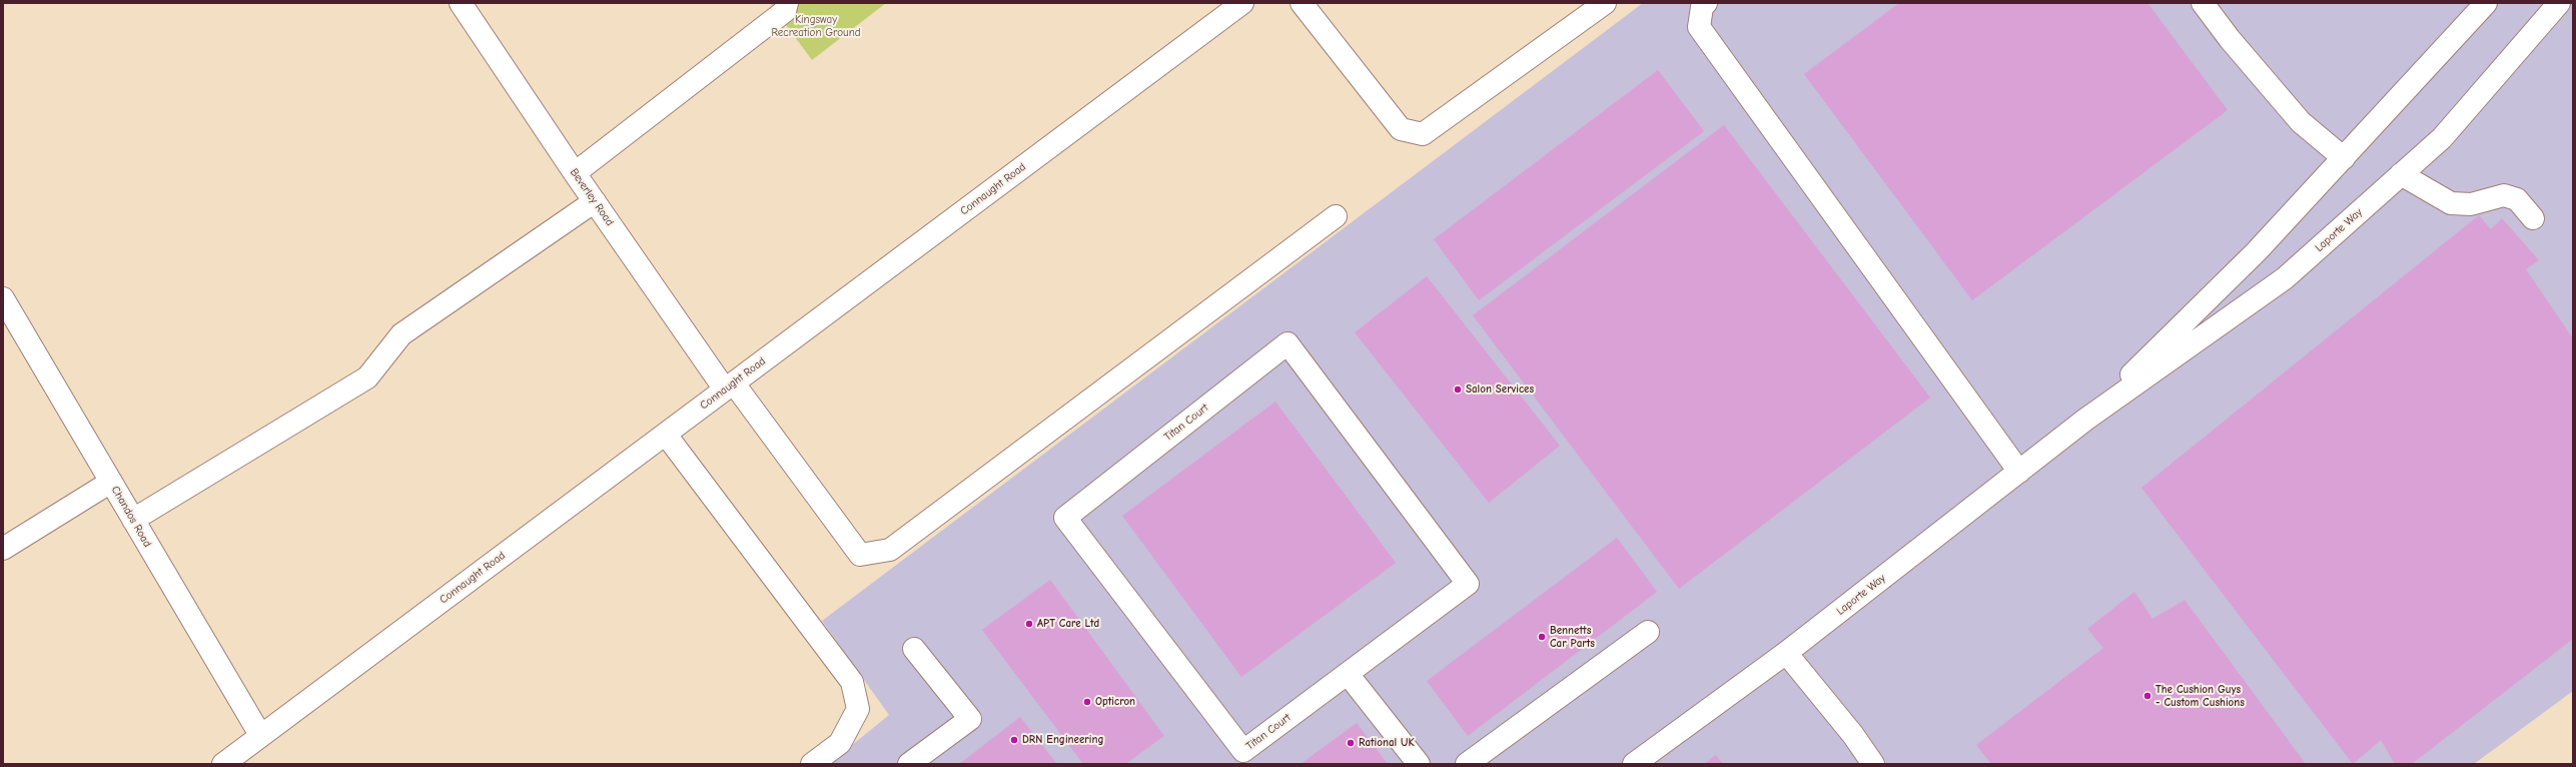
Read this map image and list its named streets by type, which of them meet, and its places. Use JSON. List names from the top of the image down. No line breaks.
{"streets":{"street":["Connaught Road","Beverley Road","Laporte Way","Titan Court","Chandos Road"]},"crossings":[["Connaught Road","Beverley Road"],["Connaught Road","Chandos Road"]],"parks":["Kingsway Recreation Ground"],"places":["Salon Services","APT Care Ltd","Bennetts Car Parts","The Cushion Guys - Custom Cushions","Opticron","DRN Engineering","Rational UK"]}
